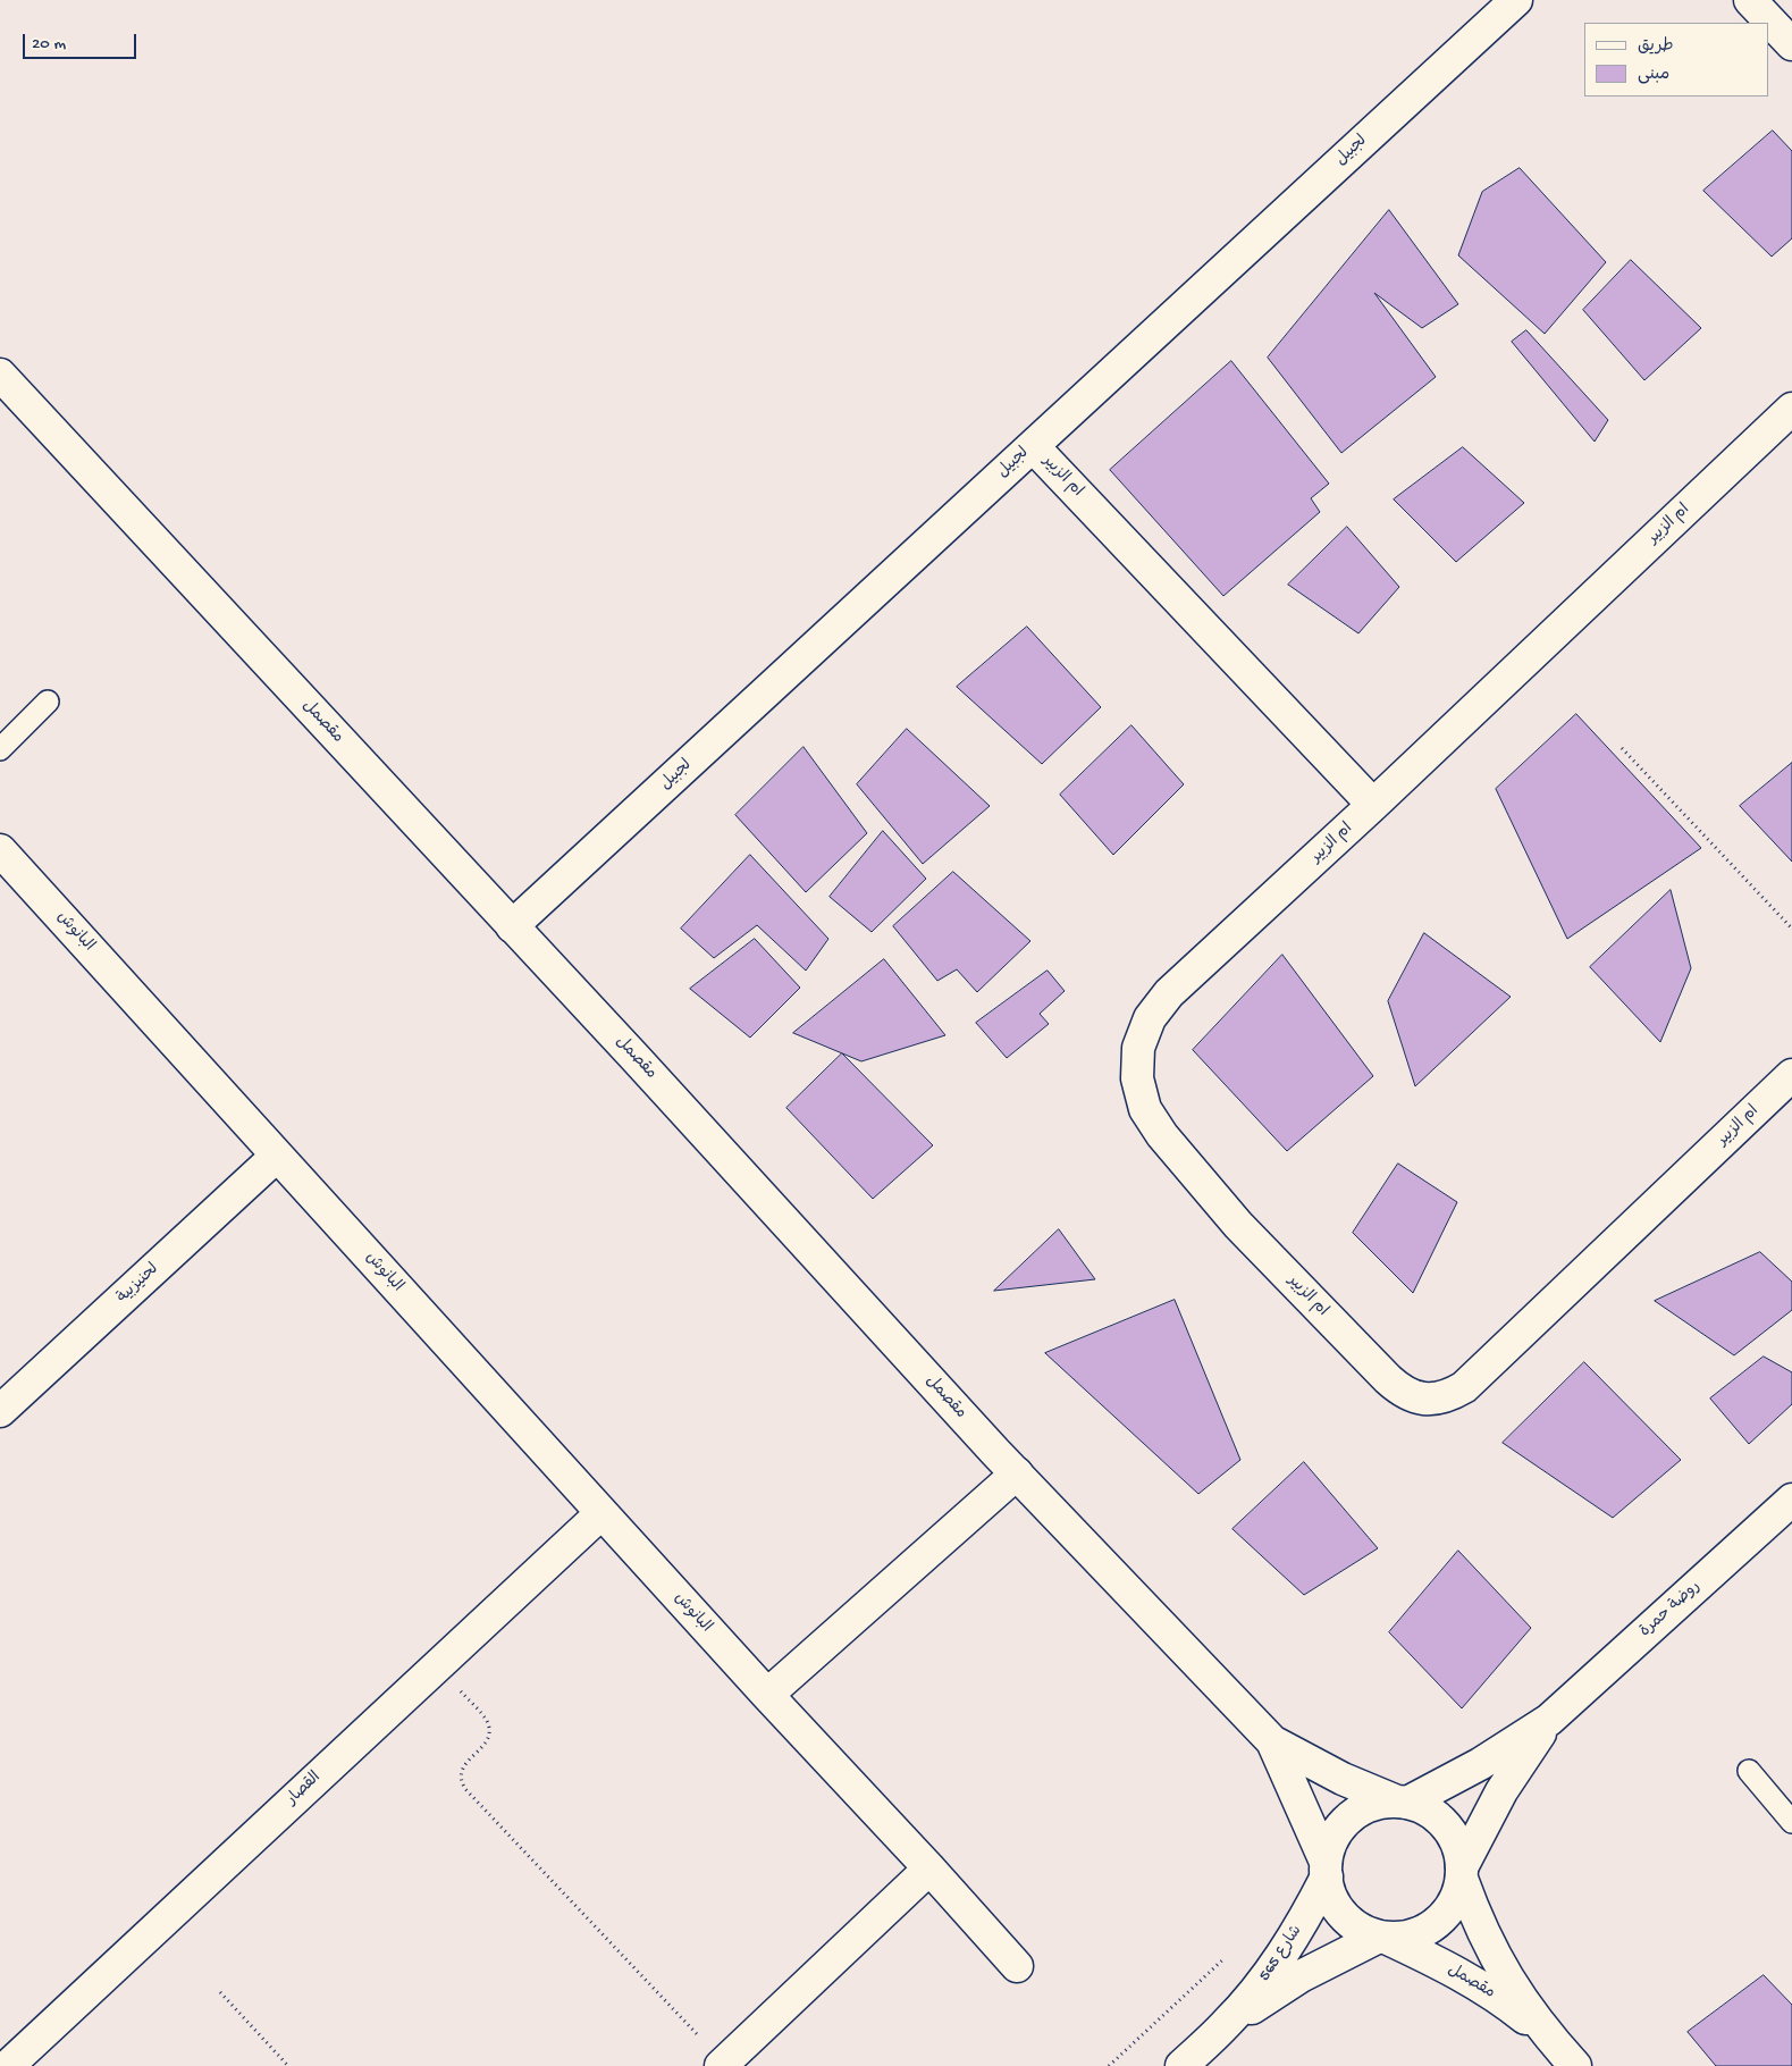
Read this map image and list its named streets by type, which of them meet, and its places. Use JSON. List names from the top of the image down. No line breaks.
{"streets":{"street":["لجبيل","ام الزبير","مقصمل","البانوش","لحنيزبية","روضة حمرة","القصار","شارع 565"]},"crossings":[["لجبيل","ام الزبير"],["لجبيل","مقصمل"],["مقصمل","روضة حمرة"],["مقصمل","شارع 565"],["البانوش","لحنيزبية"],["البانوش","القصار"],["روضة حمرة","شارع 565"]],"legend":["طريق","مبنى"],"scale_bar":"20 m"}
